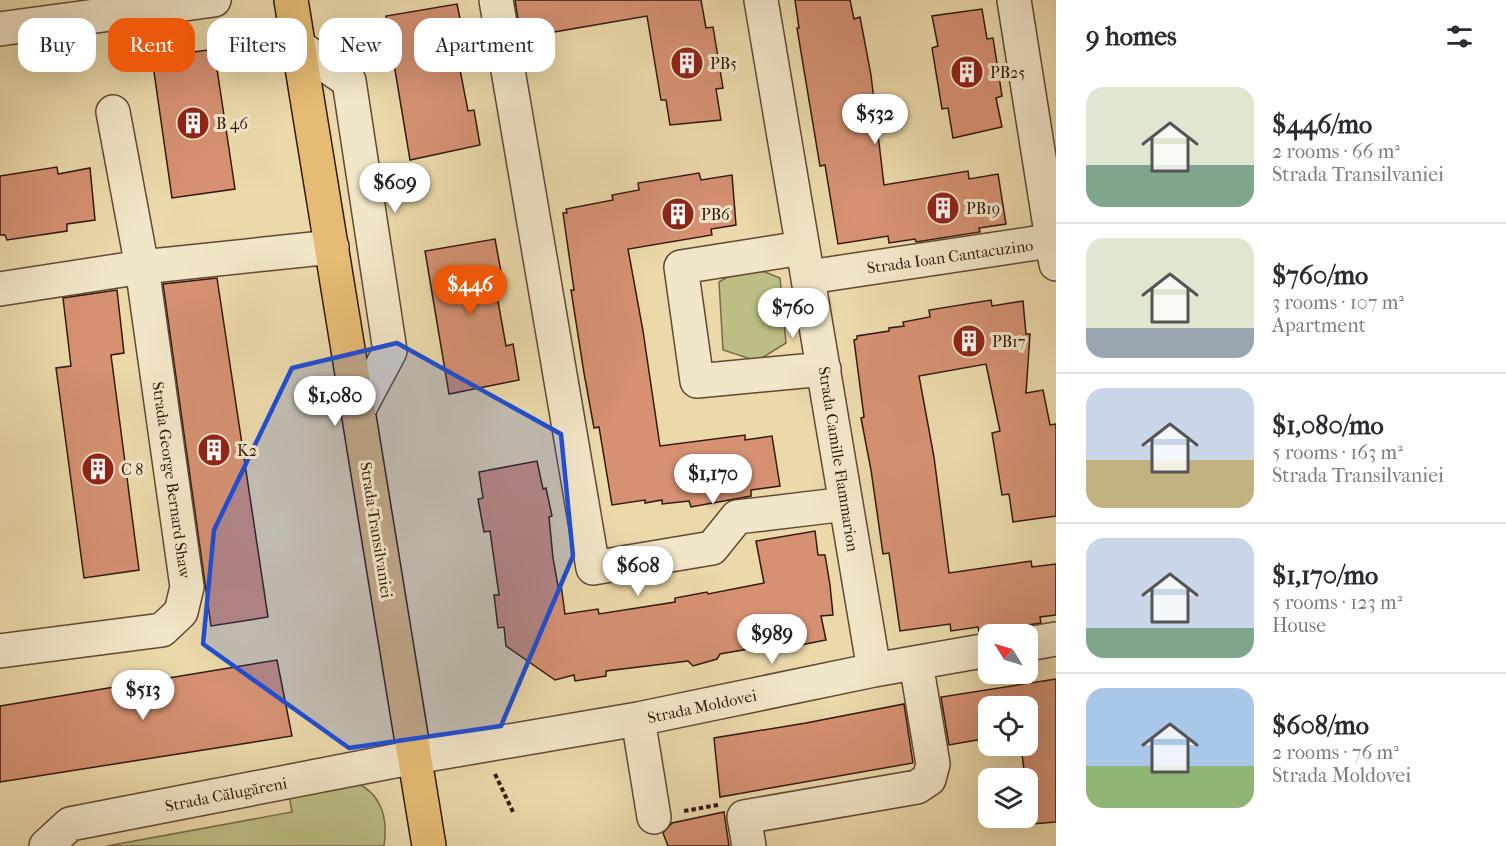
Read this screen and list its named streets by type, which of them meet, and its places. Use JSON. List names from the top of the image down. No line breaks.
{"streets":{"main road":["Strada Transilvaniei"],"street":["Strada Ioan Cantacuzino","Strada Camille Flammarion","Strada George Bernard Shaw","Strada Moldovei","Strada Călugăreni"]},"crossings":[["Strada Ioan Cantacuzino","Strada Camille Flammarion"],["Strada Camille Flammarion","Strada Moldovei"],["Strada Transilvaniei","Strada Moldovei"],["Strada Transilvaniei","Strada Călugăreni"],["Strada Moldovei","Strada Călugăreni"]],"places":{"building":["PB5","PB25","B 46","PB19","PB6","PB17","K2","C 8"]},"north":"top left","page":{"heading":"9 homes","chip":["Buy","Rent","Filters","New","Apartment"],"list":[{"name":"$446/mo","note":"2 rooms · 66 m² · Strada Transilvaniei"},{"name":"$760/mo","note":"3 rooms · 107 m² · Apartment"},{"name":"$1,080/mo","note":"5 rooms · 163 m² · Strada Transilvaniei"},{"name":"$1,170/mo","note":"5 rooms · 123 m² · House"},{"name":"$608/mo","note":"2 rooms · 76 m² · Strada Moldovei"}],"price":["$532","$609","$446","$760","$1,080","$1,170","$608","$989","$513"]}}
